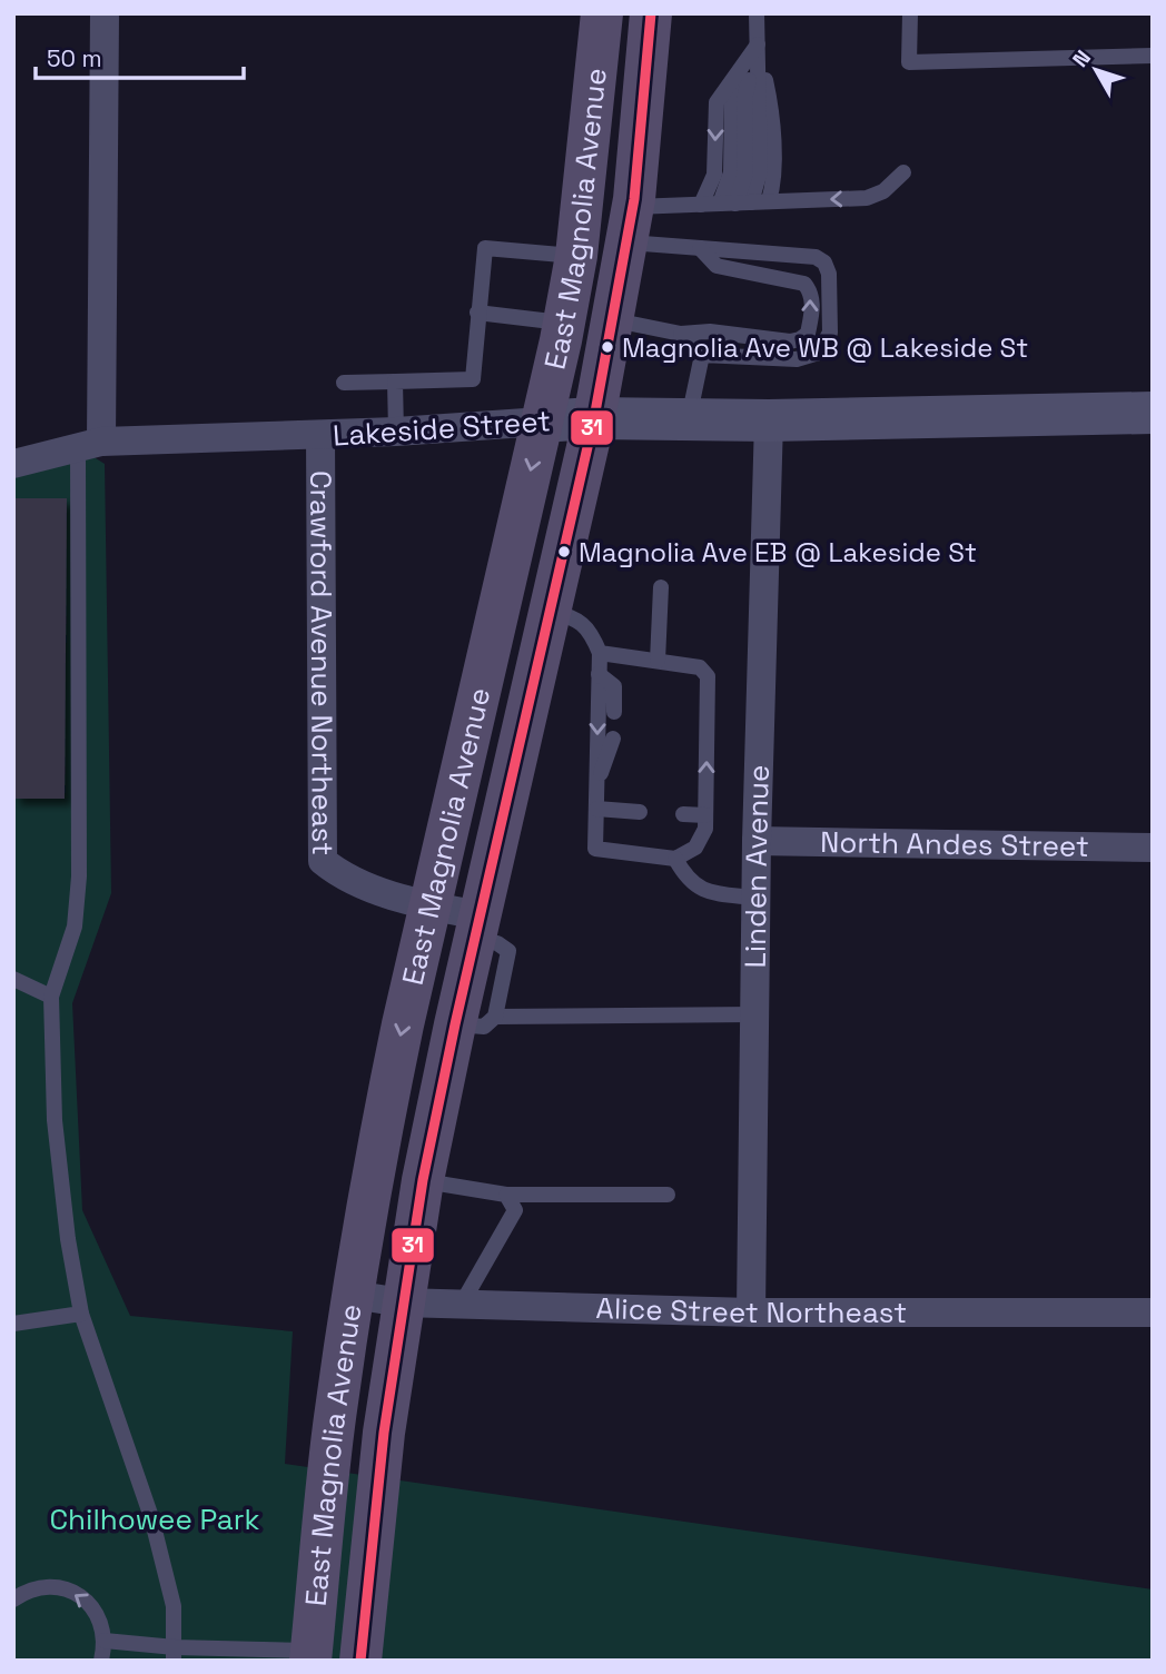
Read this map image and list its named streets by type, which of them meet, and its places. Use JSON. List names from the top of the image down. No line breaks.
{"streets":{"main road":["East Magnolia Avenue"],"street":["Lakeside Street","Crawford Avenue Northeast","North Andes Street","Linden Avenue","Alice Street Northeast"]},"crossings":[["East Magnolia Avenue","Lakeside Street"],["East Magnolia Avenue","Crawford Avenue Northeast"],["East Magnolia Avenue","Alice Street Northeast"],["Lakeside Street","Crawford Avenue Northeast"],["Lakeside Street","Linden Avenue"],["North Andes Street","Linden Avenue"],["Linden Avenue","Alice Street Northeast"]],"parks":["Chilhowee Park"],"places":["Magnolia Ave WB @ Lakeside St","Magnolia Ave EB @ Lakeside St"],"lines":["transit line 31"],"scale_bar":"50 m","north":"top left"}
